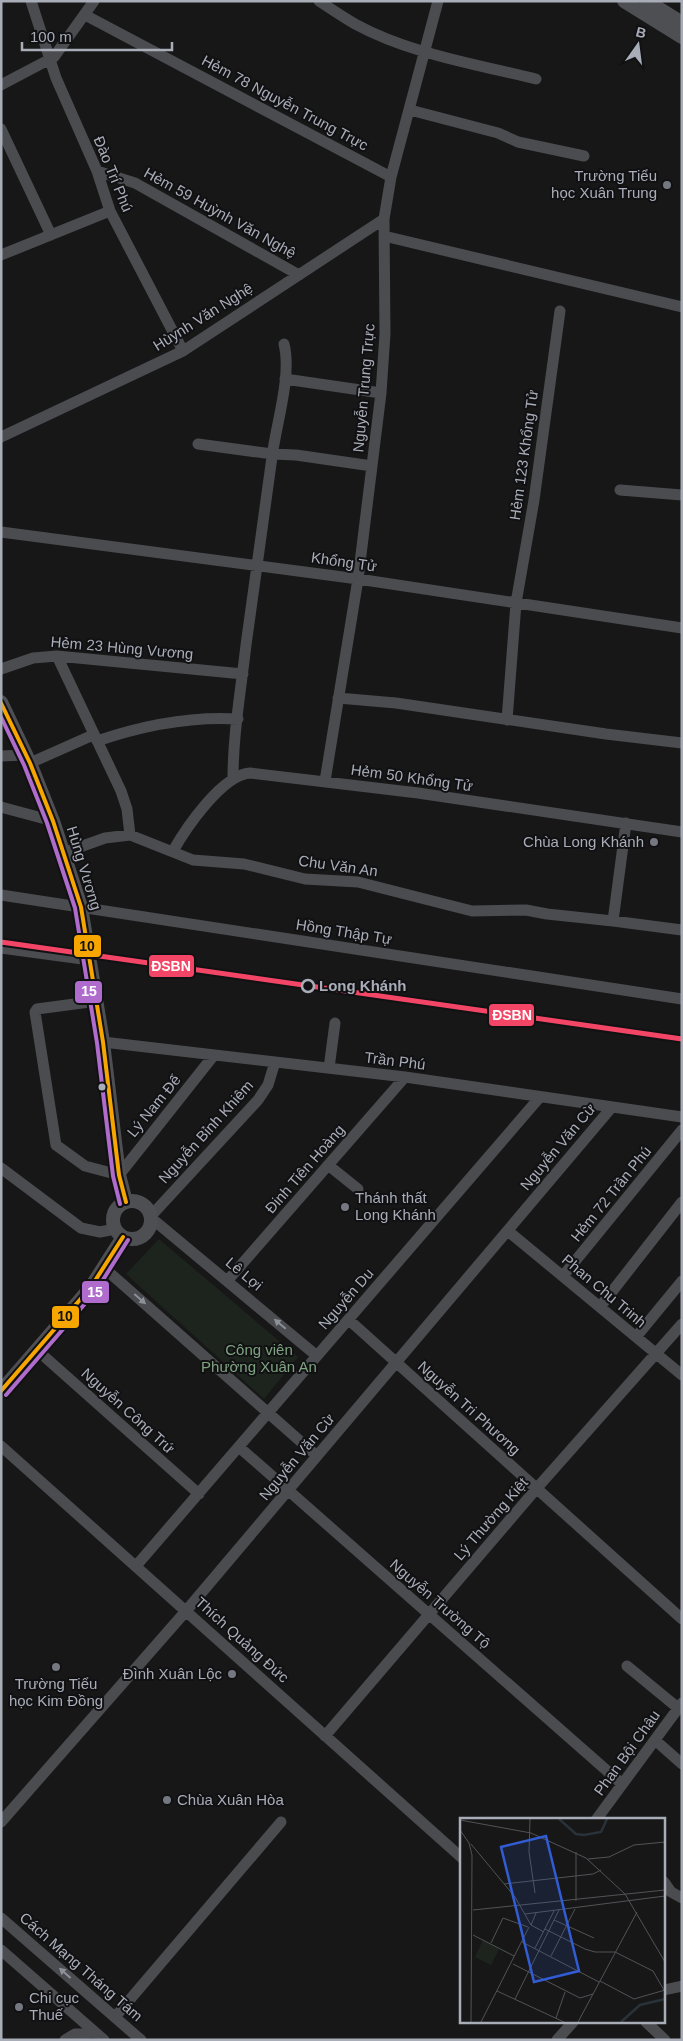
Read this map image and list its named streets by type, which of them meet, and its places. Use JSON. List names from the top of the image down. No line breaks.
{"streets":{"main road":["Hùng Vương"],"street":["Hẻm 78 Nguyễn Trung Trực","Đào Trí Phú","Hẻm 59 Huỳnh Văn Nghệ","Hùynh Văn Nghệ","Nguyễn Trung Trực","Hẻm 123 Khổng Tử","Khổng Tử","Hẻm 23 Hùng Vương","Hẻm 50 Khổng Tử","Chu Văn An","Hồng Thập Tự","Trần Phú","Lý Nam Đế","Nguyễn Bỉnh Khiêm","Nguyễn Văn Cừ","Đinh Tiên Hoàng","Hẻm 72 Trần Phú","Lê Lợi","Phan Chu Trinh","Nguyễn Du","Nguyễn Tri Phương","Nguyễn Công Trứ","Lý Thường Kiệt","Nguyễn Trường Tộ","Thích Quảng Đức","Phan Bội Châu","Cách Mạng Tháng Tám"]},"crossings":[["Hẻm 78 Nguyễn Trung Trực","Nguyễn Trung Trực"],["Đào Trí Phú","Hẻm 59 Huỳnh Văn Nghệ"],["Đào Trí Phú","Hùynh Văn Nghệ"],["Hẻm 59 Huỳnh Văn Nghệ","Hùynh Văn Nghệ"],["Hùynh Văn Nghệ","Nguyễn Trung Trực"],["Nguyễn Trung Trực","Khổng Tử"],["Nguyễn Trung Trực","Hẻm 50 Khổng Tử"],["Hẻm 123 Khổng Tử","Khổng Tử"],["Hùng Vương","Hồng Thập Tự"],["Hùng Vương","Trần Phú"],["Hùng Vương","Lý Nam Đế"],["Hùng Vương","Nguyễn Bỉnh Khiêm"],["Hùng Vương","Lê Lợi"],["Trần Phú","Lý Nam Đế"],["Trần Phú","Nguyễn Bỉnh Khiêm"],["Trần Phú","Nguyễn Văn Cừ"],["Trần Phú","Đinh Tiên Hoàng"],["Trần Phú","Nguyễn Du"],["Nguyễn Bỉnh Khiêm","Lê Lợi"],["Nguyễn Văn Cừ","Phan Chu Trinh"],["Nguyễn Văn Cừ","Nguyễn Tri Phương"],["Nguyễn Văn Cừ","Nguyễn Trường Tộ"],["Nguyễn Văn Cừ","Thích Quảng Đức"],["Đinh Tiên Hoàng","Lê Lợi"],["Hẻm 72 Trần Phú","Phan Chu Trinh"],["Lê Lợi","Nguyễn Du"],["Phan Chu Trinh","Lý Thường Kiệt"],["Nguyễn Du","Nguyễn Tri Phương"],["Nguyễn Du","Nguyễn Công Trứ"],["Nguyễn Du","Nguyễn Trường Tộ"],["Nguyễn Du","Thích Quảng Đức"],["Nguyễn Tri Phương","Lý Thường Kiệt"],["Lý Thường Kiệt","Nguyễn Trường Tộ"],["Lý Thường Kiệt","Thích Quảng Đức"],["Nguyễn Trường Tộ","Phan Bội Châu"]],"parks":["Công viên Phường Xuân An"],"places":["Trường Tiểu học Xuân Trung","Chùa Long Khánh","Long Khánh","Thánh thất Long Khánh","Trường Tiểu học Kim Đồng","Đình Xuân Lộc","Chùa Xuân Hòa","Chi cục Thuế"],"lines":["transit line 10","transit line 15","transit line ĐSBN"],"scale_bar":"100 m","north":"top"}
